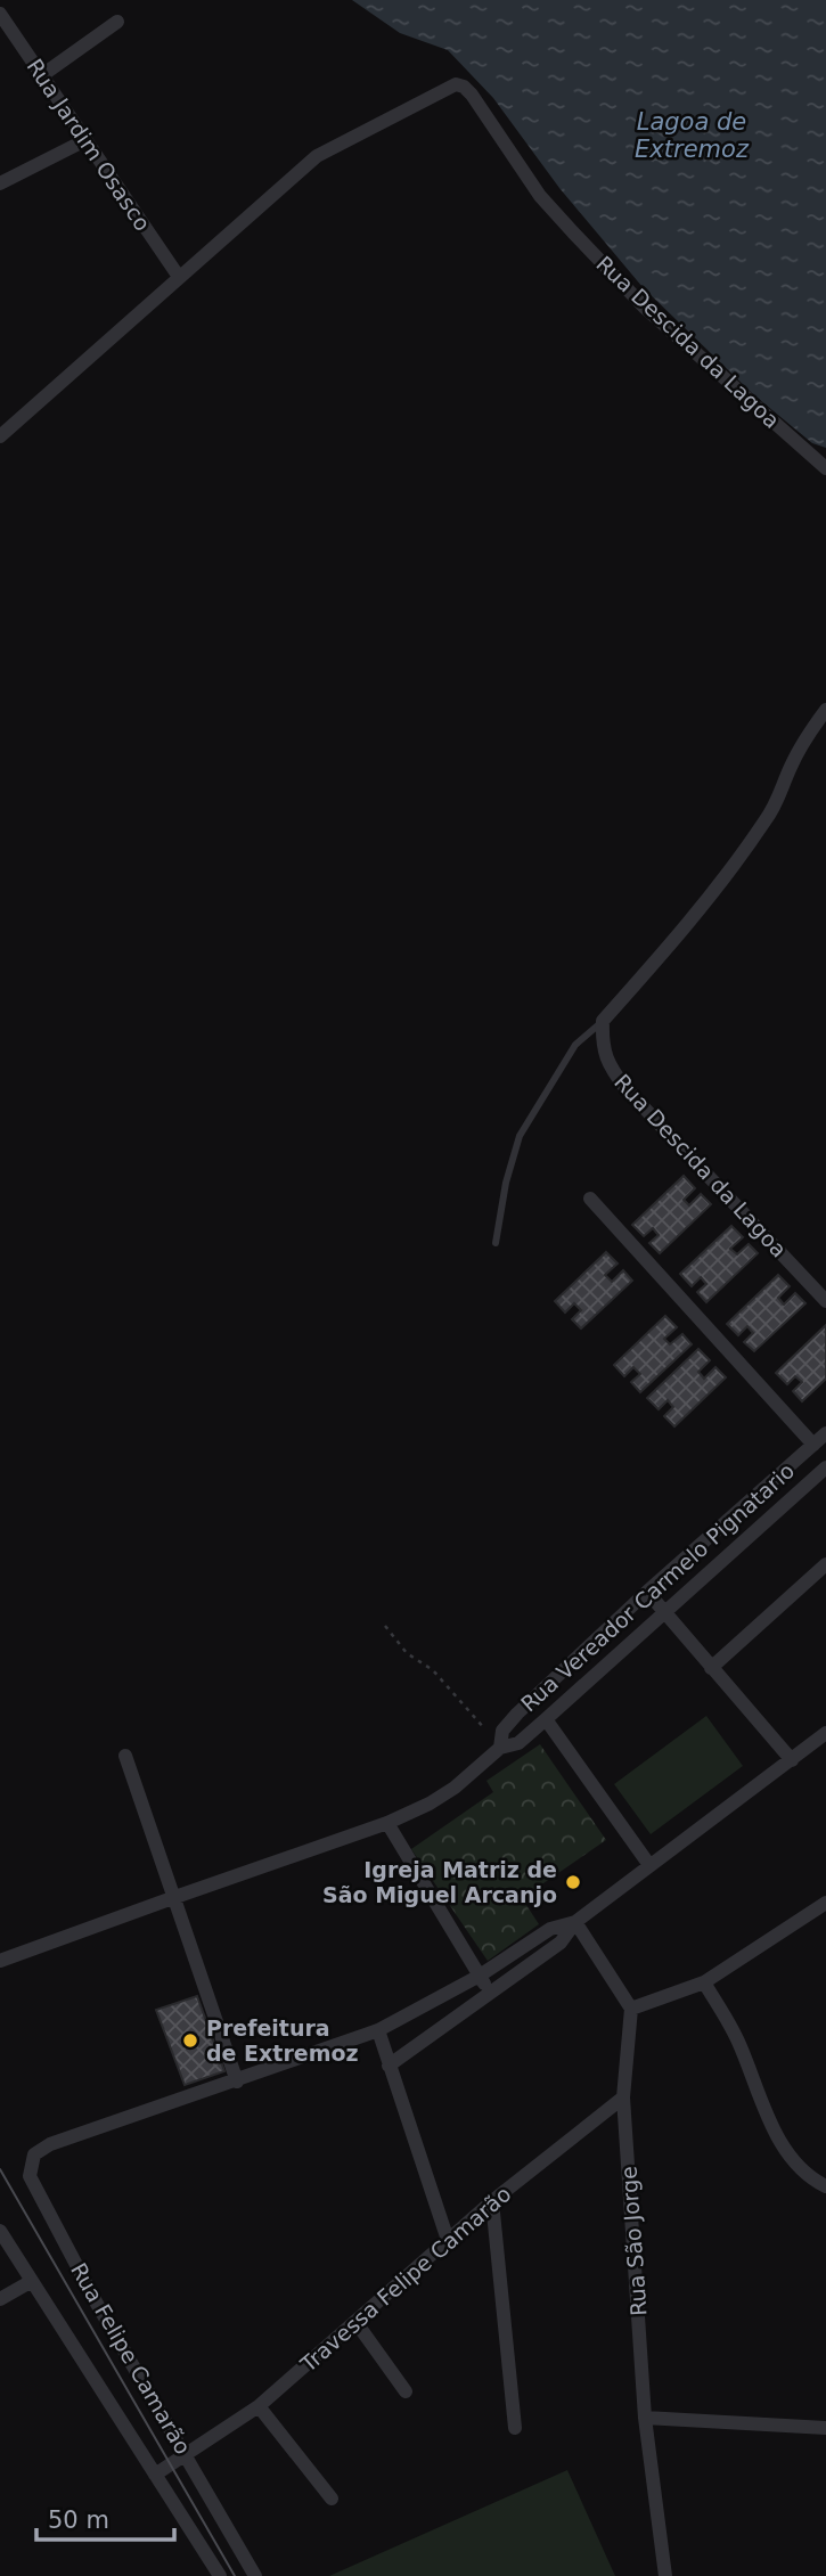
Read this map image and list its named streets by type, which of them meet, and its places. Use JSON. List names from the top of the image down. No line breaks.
{"streets":{"street":["Rua Jardim Osasco","Rua Descida da Lagoa","Rua Vereador Carmelo Pignatario","Rua São Jorge","Travessa Felipe Camarão","Rua Felipe Camarão"]},"crossings":[["Rua Jardim Osasco","Rua Descida da Lagoa"],["Rua São Jorge","Travessa Felipe Camarão"],["Travessa Felipe Camarão","Rua Felipe Camarão"]],"water":["Lagoa de Extremoz"],"places":["Igreja Matriz de São Miguel Arcanjo","Prefeitura de Extremoz"],"scale_bar":"50 m"}
